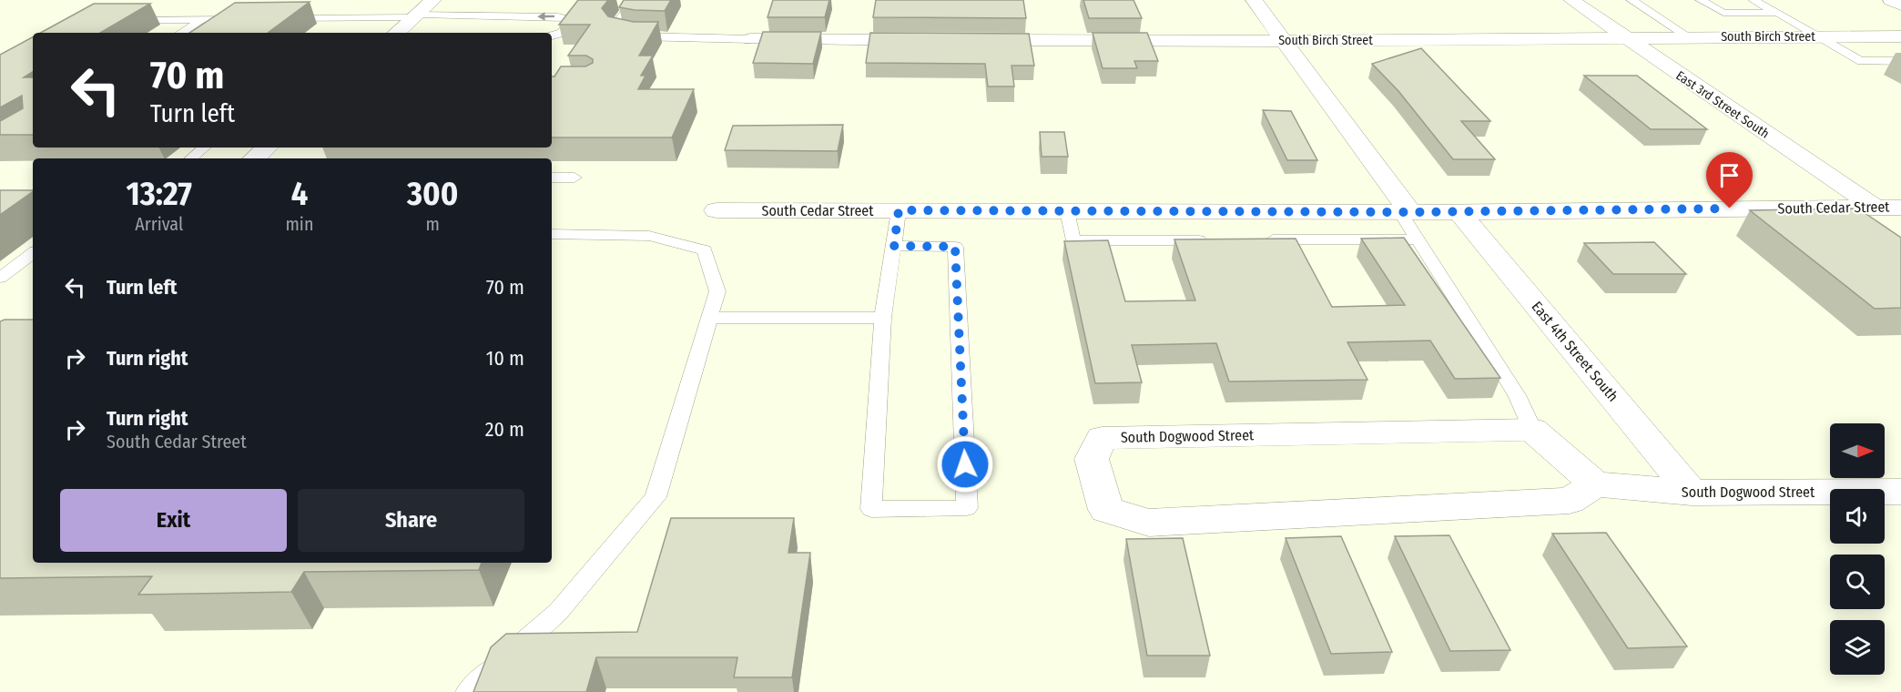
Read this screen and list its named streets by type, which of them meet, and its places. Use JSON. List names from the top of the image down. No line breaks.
{"streets":{"street":["South Birch Street","East 3rd Street South","South Cedar Street","East 4th Street South","South Dogwood Street"]},"crossings":[["South Birch Street","East 3rd Street South"],["East 3rd Street South","South Cedar Street"],["South Cedar Street","East 4th Street South"],["East 4th Street South","South Dogwood Street"]],"north":"right","page":{"turn":["70 m","Turn left"],"eta":["13:27","Arrival","4","min","300","m"],"list":[{"name":"Turn left","value":"70 m"},{"name":"Turn right","value":"10 m"},{"name":"Turn right","note":"South Cedar Street","value":"20 m"}],"buttons":["Exit","Share"]}}
